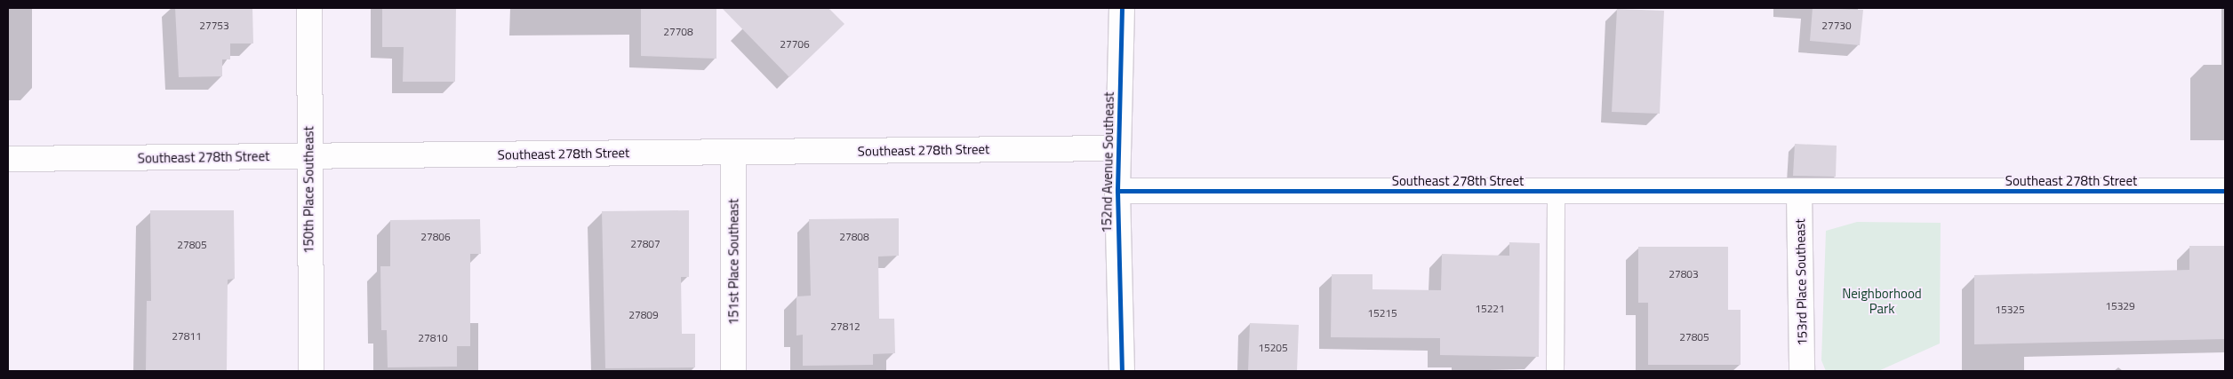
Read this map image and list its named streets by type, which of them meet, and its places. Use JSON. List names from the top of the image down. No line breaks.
{"streets":{"street":["Southeast 278th Street","152nd Avenue Southeast","150th Place Southeast","151st Place Southeast","153rd Place Southeast"]},"crossings":[["Southeast 278th Street","152nd Avenue Southeast"],["Southeast 278th Street","150th Place Southeast"],["Southeast 278th Street","151st Place Southeast"],["Southeast 278th Street","153rd Place Southeast"]],"parks":["Neighborhood Park"],"house_numbers":["27753","27730","27708","27706","27806","27808","27807","27805","27803","15329","15221","15325","15215","27809","27812","27811","27805","27810","15205"]}
